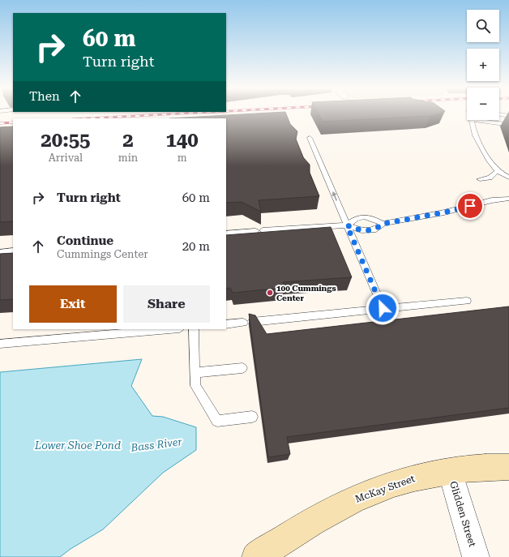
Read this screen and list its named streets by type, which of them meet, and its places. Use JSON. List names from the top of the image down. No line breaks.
{"streets":{"main road":["McKay Street"],"street":["Glidden Street"]},"crossings":[["McKay Street","Glidden Street"]],"water":["Bass River","Lower Shoe Pond"],"places":["100 Cummings Center"],"page":{"map_buttons":["+","−"],"turn":["60 m","Turn right"],"then":"Then","eta":["20:55","Arrival","2","min","140","m"],"list":[{"name":"Turn right","value":"60 m"},{"name":"Continue","note":"Cummings Center","value":"20 m"}],"buttons":["Exit","Share"]}}
